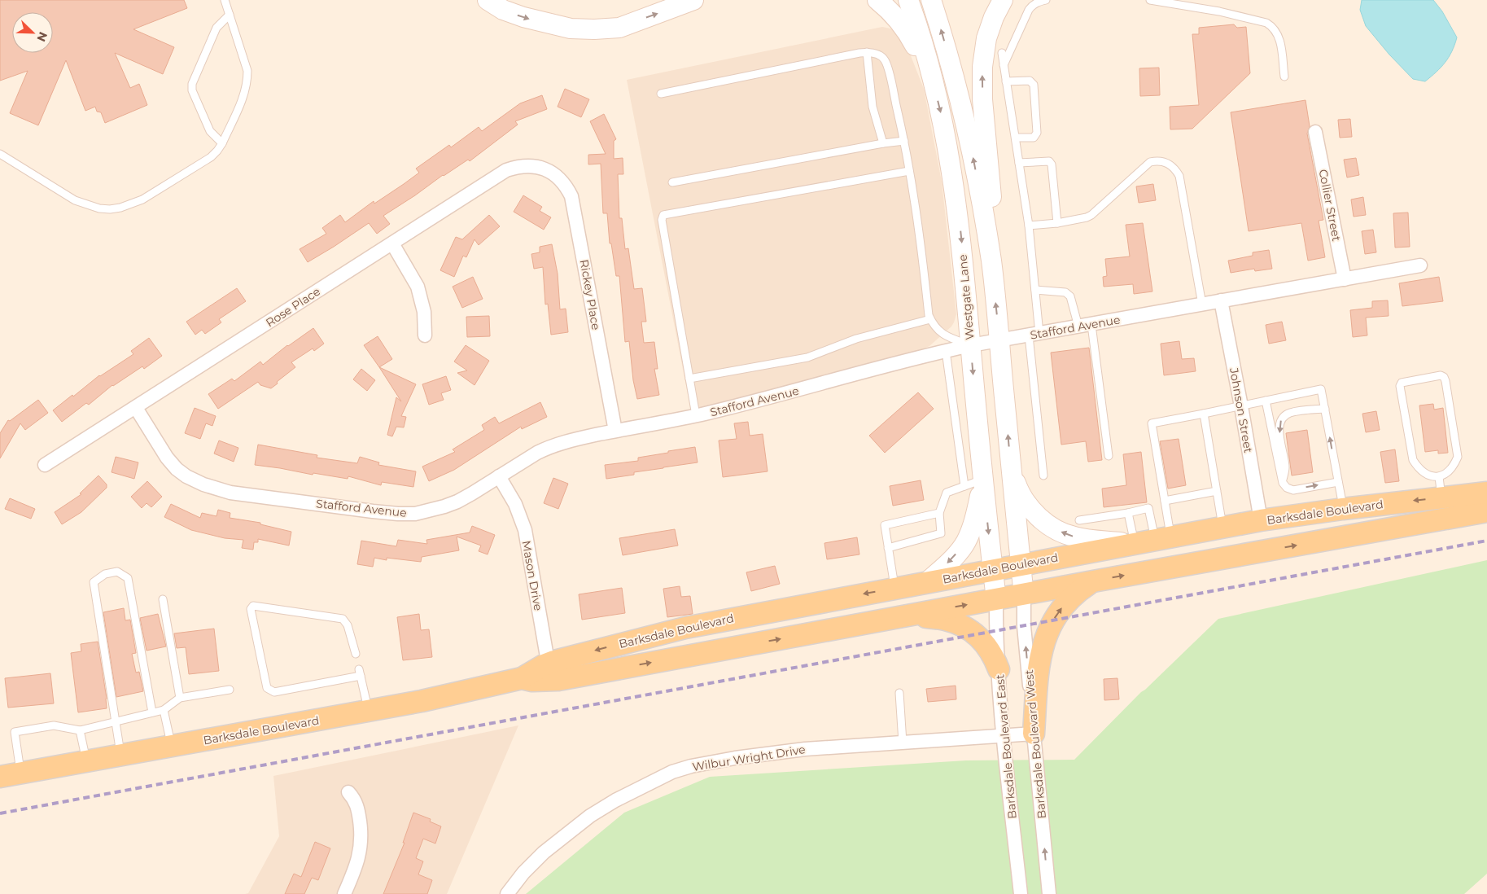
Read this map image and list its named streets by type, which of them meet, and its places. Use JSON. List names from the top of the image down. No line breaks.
{"streets":{"main road":["Westgate Lane","Barksdale Boulevard"],"street":["Collier Street","Rickey Place","Rose Place","Stafford Avenue","Johnson Street","Mason Drive","Barksdale Boulevard West","Barksdale Boulevard East","Wilbur Wright Drive"]},"crossings":[["Collier Street","Stafford Avenue"],["Rickey Place","Rose Place"],["Rickey Place","Stafford Avenue"],["Westgate Lane","Stafford Avenue"],["Westgate Lane","Barksdale Boulevard"],["Westgate Lane","Barksdale Boulevard East"],["Rose Place","Stafford Avenue"],["Stafford Avenue","Johnson Street"],["Stafford Avenue","Mason Drive"],["Johnson Street","Barksdale Boulevard"],["Barksdale Boulevard","Mason Drive"],["Barksdale Boulevard","Barksdale Boulevard West"],["Barksdale Boulevard","Barksdale Boulevard East"],["Barksdale Boulevard West","Wilbur Wright Drive"],["Barksdale Boulevard East","Wilbur Wright Drive"]],"one_way":["Barksdale Boulevard West"],"north":"bottom right"}
